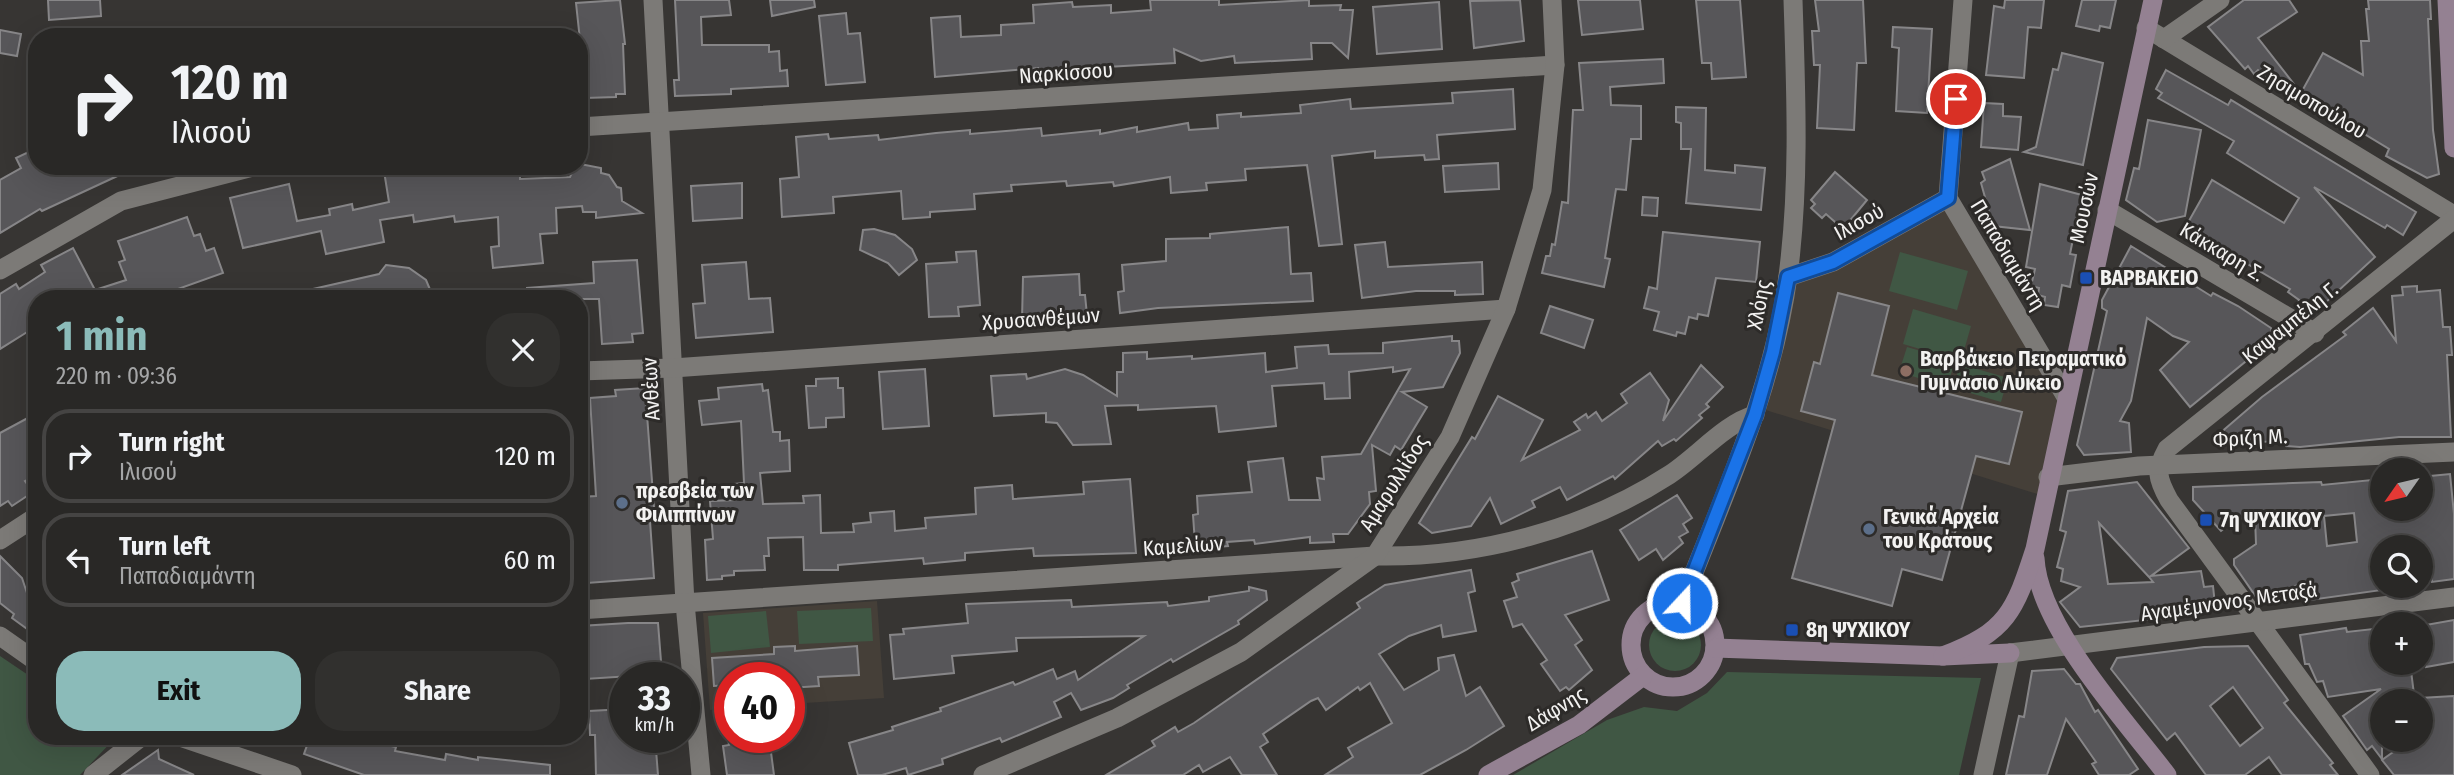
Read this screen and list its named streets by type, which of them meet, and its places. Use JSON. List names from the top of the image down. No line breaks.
{"streets":{"main road":["Μουσών","Δάφνης"],"street":["Ναρκίσσου","Ζησιμοπούλου","Ιλισού","Κάκκαρη Σ.","Παπαδιαμάντη","Χλόης","Χρυσανθέμων","Καψαμπέλη Γ.","Ανθέων","Φριζη Μ.","Αμαρυλλίδος","Καμελίων","Αγαμέμνονος Μεταξά"]},"crossings":[["Ναρκίσσου","Ανθέων"],["Ναρκίσσου","Αμαρυλλίδος"],["Ζησιμοπούλου","Μουσών"],["Ζησιμοπούλου","Καψαμπέλη Γ."],["Μουσών","Κάκκαρη Σ."],["Μουσών","Παπαδιαμάντη"],["Μουσών","Φριζη Μ."],["Ιλισού","Παπαδιαμάντη"],["Ιλισού","Χλόης"],["Κάκκαρη Σ.","Καψαμπέλη Γ."],["Χλόης","Καμελίων"],["Χλόης","Δάφνης"],["Χρυσανθέμων","Ανθέων"],["Χρυσανθέμων","Αμαρυλλίδος"],["Καψαμπέλη Γ.","Φριζη Μ."],["Ανθέων","Καμελίων"],["Αμαρυλλίδος","Καμελίων"]],"places":{"transit":["ΒΑΡΒΑΚΕΙΟ","7η ΨΥΧΙΚΟΥ","8η ΨΥΧΙΚΟΥ"],"other":["Βαρβάκειο Πειραματικό Γυμνάσιο Λύκειο","πρεσβεία των Φιλιππίνων","Γενικά Αρχεία του Κράτους"]},"north":"bottom left","page":{"turn":["120 m","Ιλισού"],"heading":["1 min","220 m · 09:36"],"list":[{"name":"Turn right","note":"Ιλισού","value":"120 m"},{"name":"Turn left","note":"Παπαδιαμάντη","value":"60 m"}],"map_buttons":["+","−"],"buttons":["Exit","Share"],"speed":"33 km/h","limit":"40"}}
